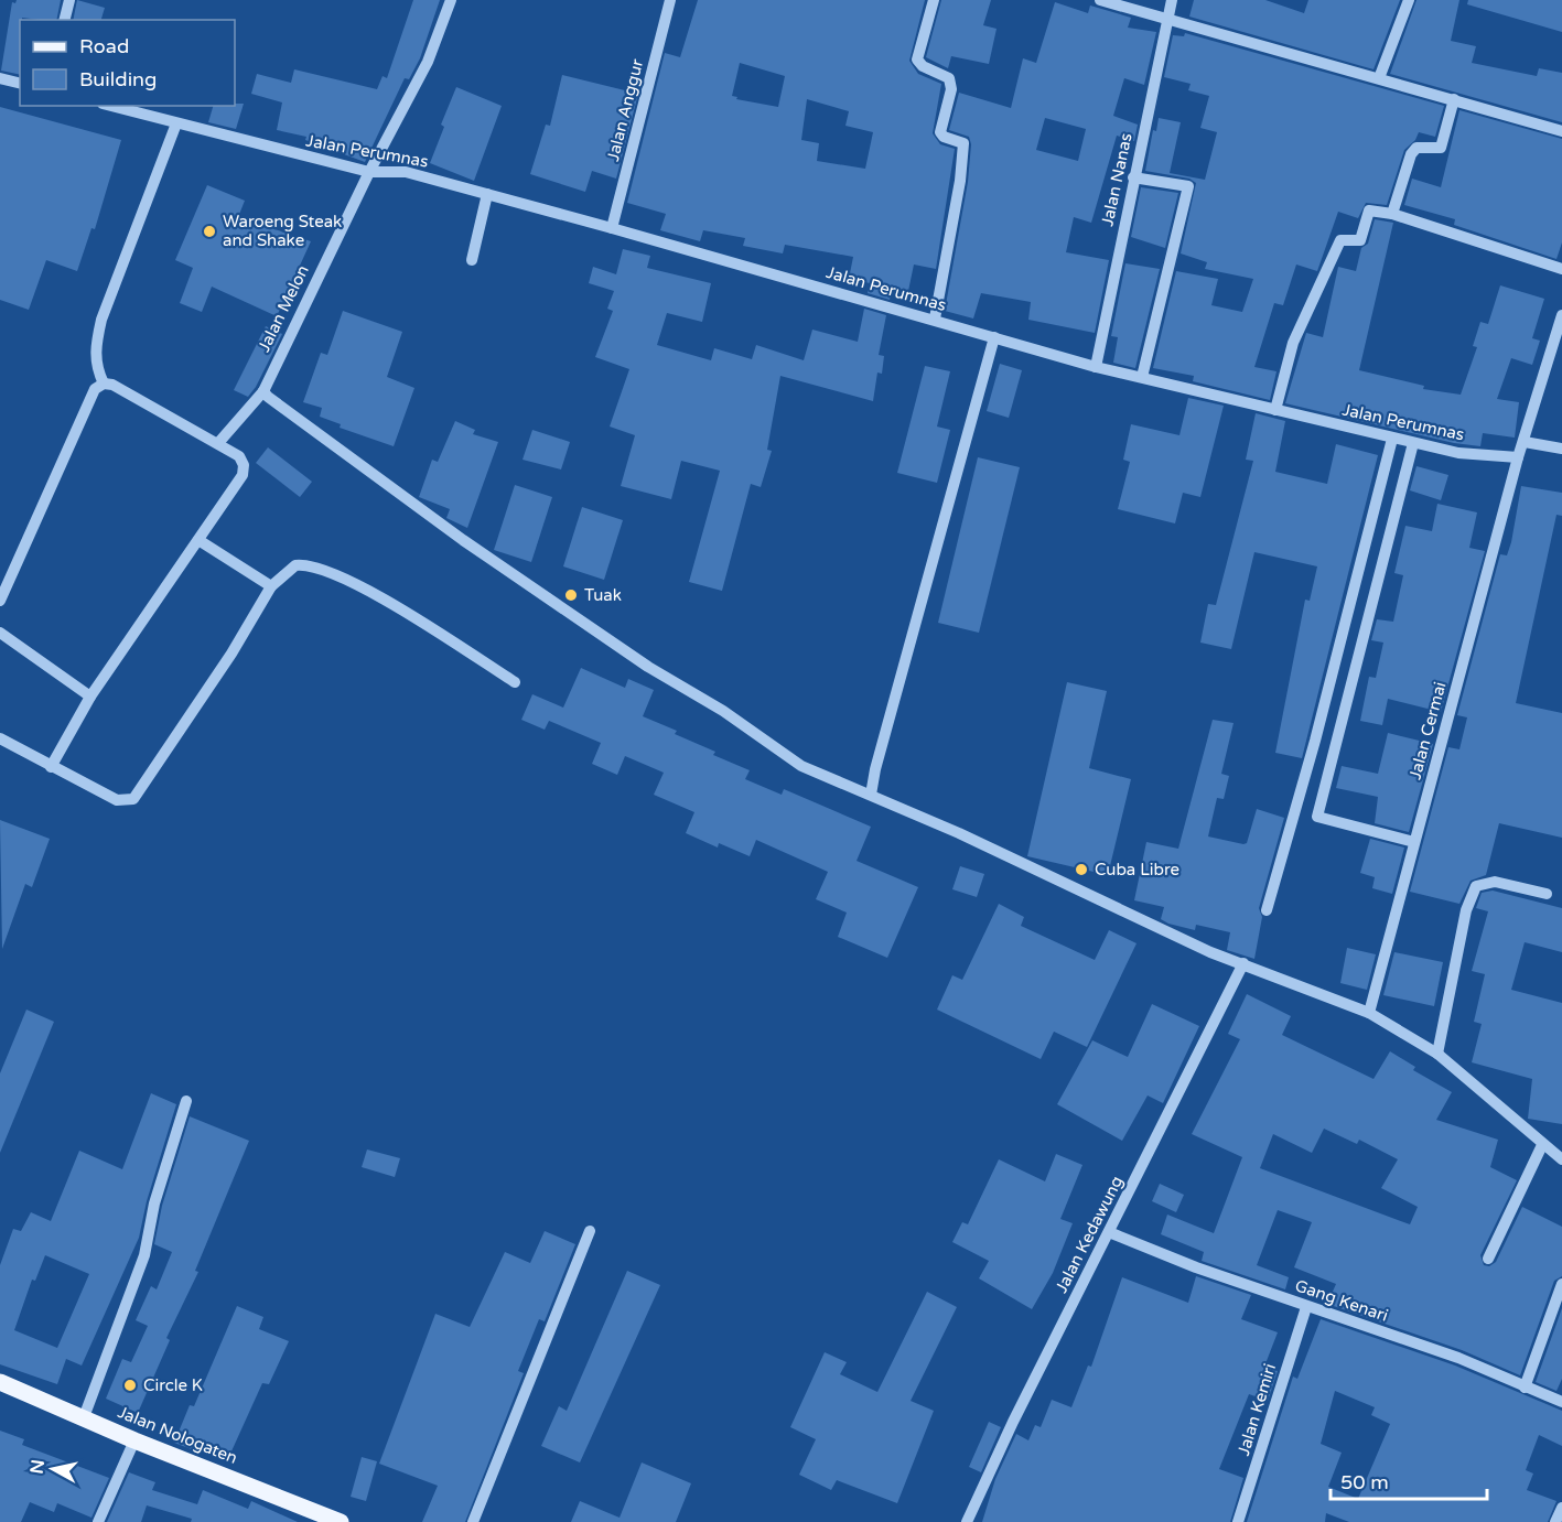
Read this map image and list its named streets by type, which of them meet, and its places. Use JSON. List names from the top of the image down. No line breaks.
{"streets":{"main road":["Jalan Nologaten"],"street":["Jalan Anggur","Jalan Perumnas","Jalan Nanas","Jalan Melon","Jalan Cermai","Jalan Kedawung","Gang Kenari","Jalan Kemiri"]},"crossings":[["Jalan Anggur","Jalan Perumnas"],["Jalan Perumnas","Jalan Nanas"],["Jalan Perumnas","Jalan Melon"],["Jalan Perumnas","Jalan Cermai"],["Jalan Kedawung","Gang Kenari"],["Gang Kenari","Jalan Kemiri"]],"places":["Waroeng Steak and Shake","Tuak","Cuba Libre","Circle K"],"legend":["Road","Building"],"scale_bar":"50 m","north":"left"}
